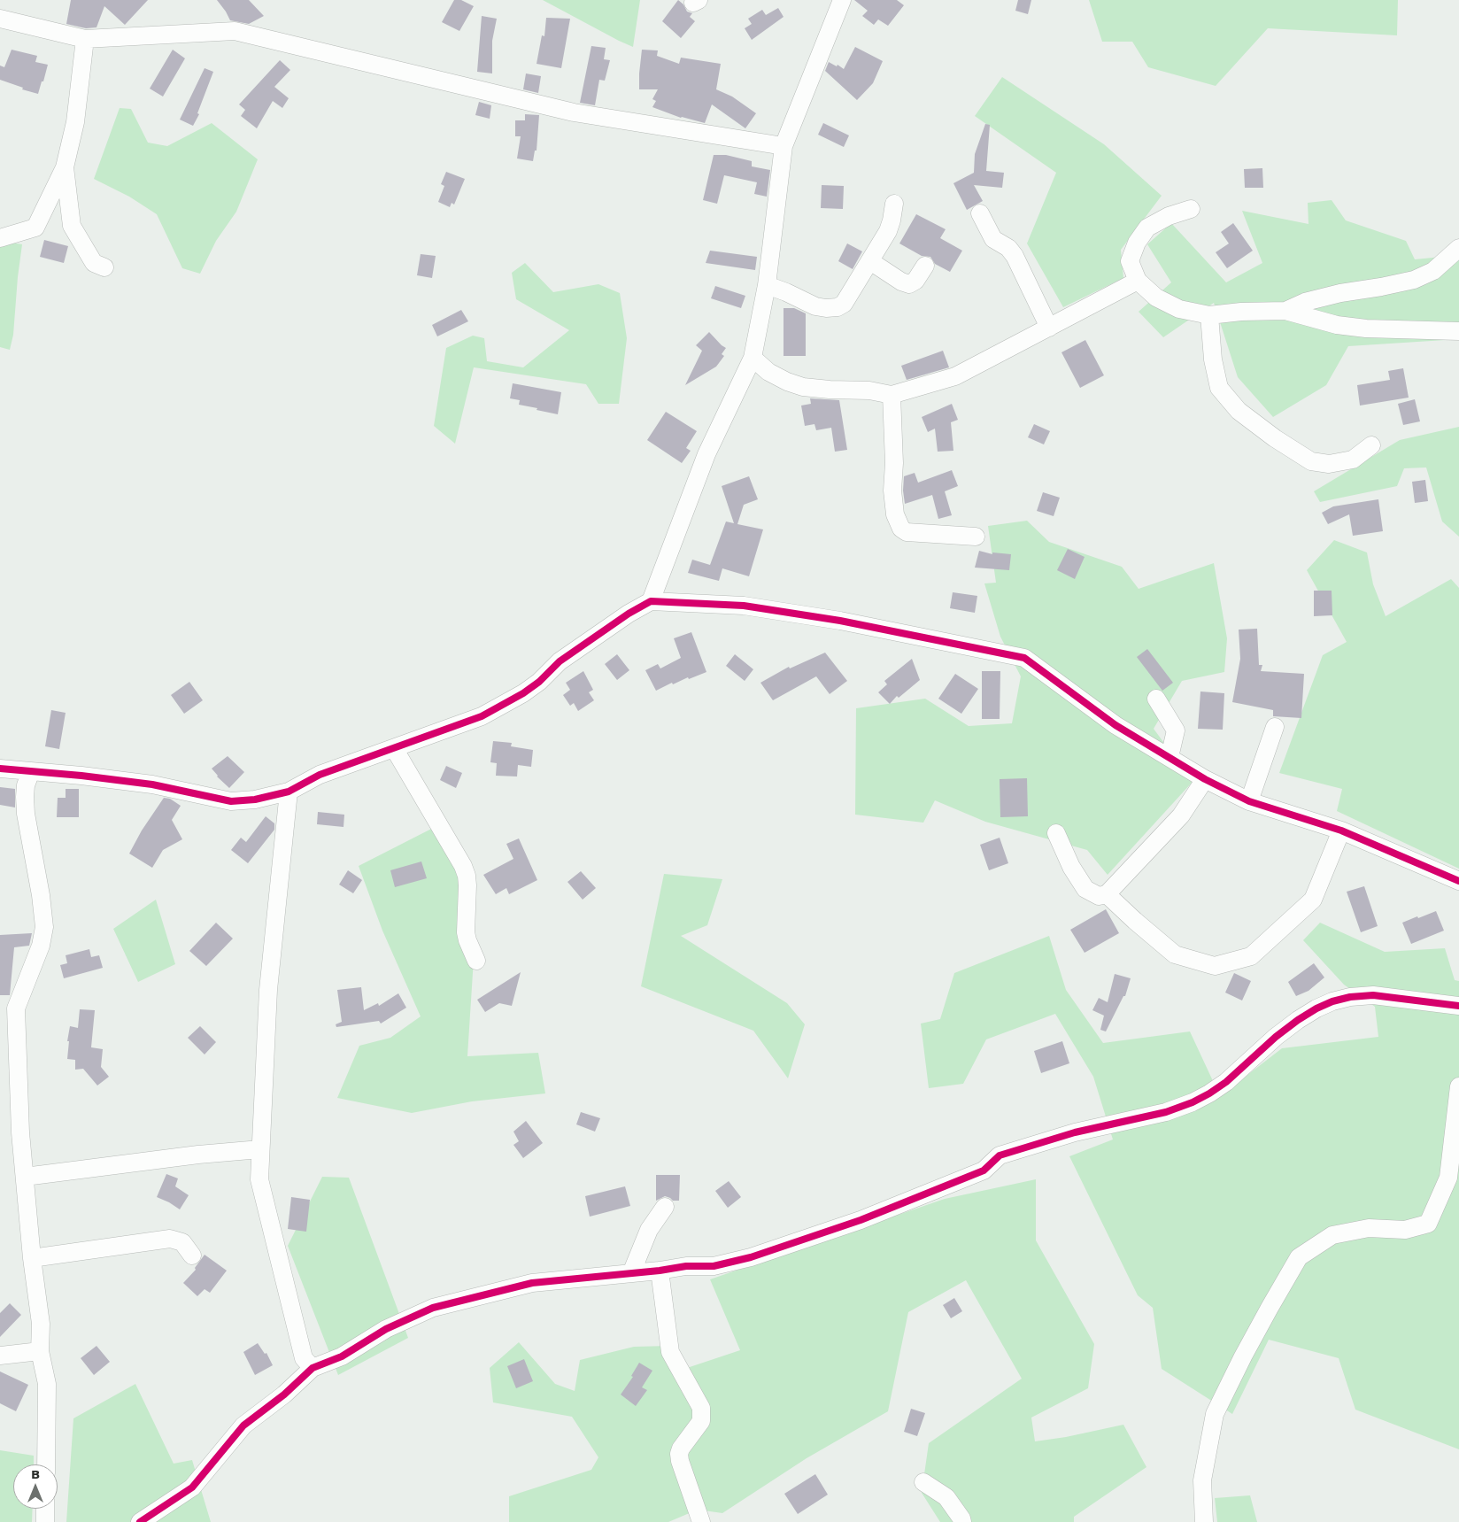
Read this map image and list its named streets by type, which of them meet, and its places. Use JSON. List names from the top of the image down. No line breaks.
{"north":"top"}
